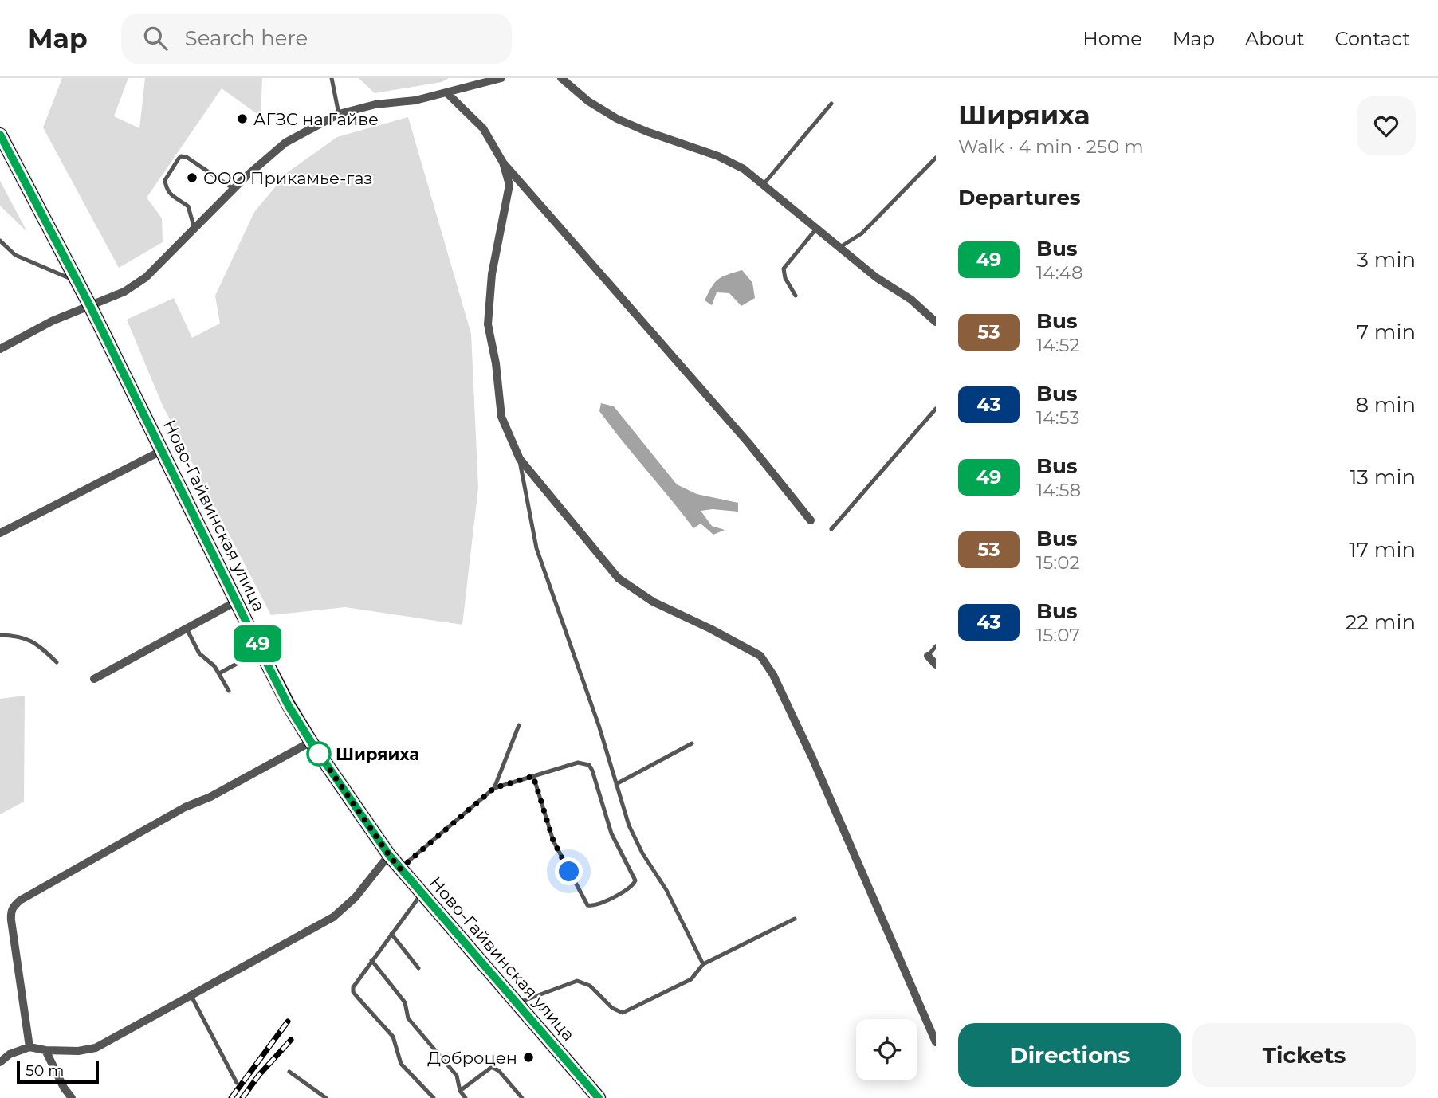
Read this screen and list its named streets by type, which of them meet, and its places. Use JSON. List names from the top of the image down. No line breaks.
{"streets":{"main road":["Ново-Гайвинская улица"]},"places":["АГЗС на Гайве","ООО Прикамье-газ","Ширяиха","Доброцен"],"lines":["bus line 49"],"scale_bar":"50 m","page":{"header":"Map","search":"Search here","nav":["Home","Map","About","Contact"],"on_map":"49","heading":[["Ширяиха","Walk · 4 min · 250 m"],"Departures"],"list":[{"mark":"49","name":"Bus","note":"14:48","value":"3 min"},{"mark":"53","name":"Bus","note":"14:52","value":"7 min"},{"mark":"43","name":"Bus","note":"14:53","value":"8 min"},{"mark":"49","name":"Bus","note":"14:58","value":"13 min"},{"mark":"53","name":"Bus","note":"15:02","value":"17 min"},{"mark":"43","name":"Bus","note":"15:07","value":"22 min"}],"buttons":["Directions","Tickets"],"scale":"50 m"}}
